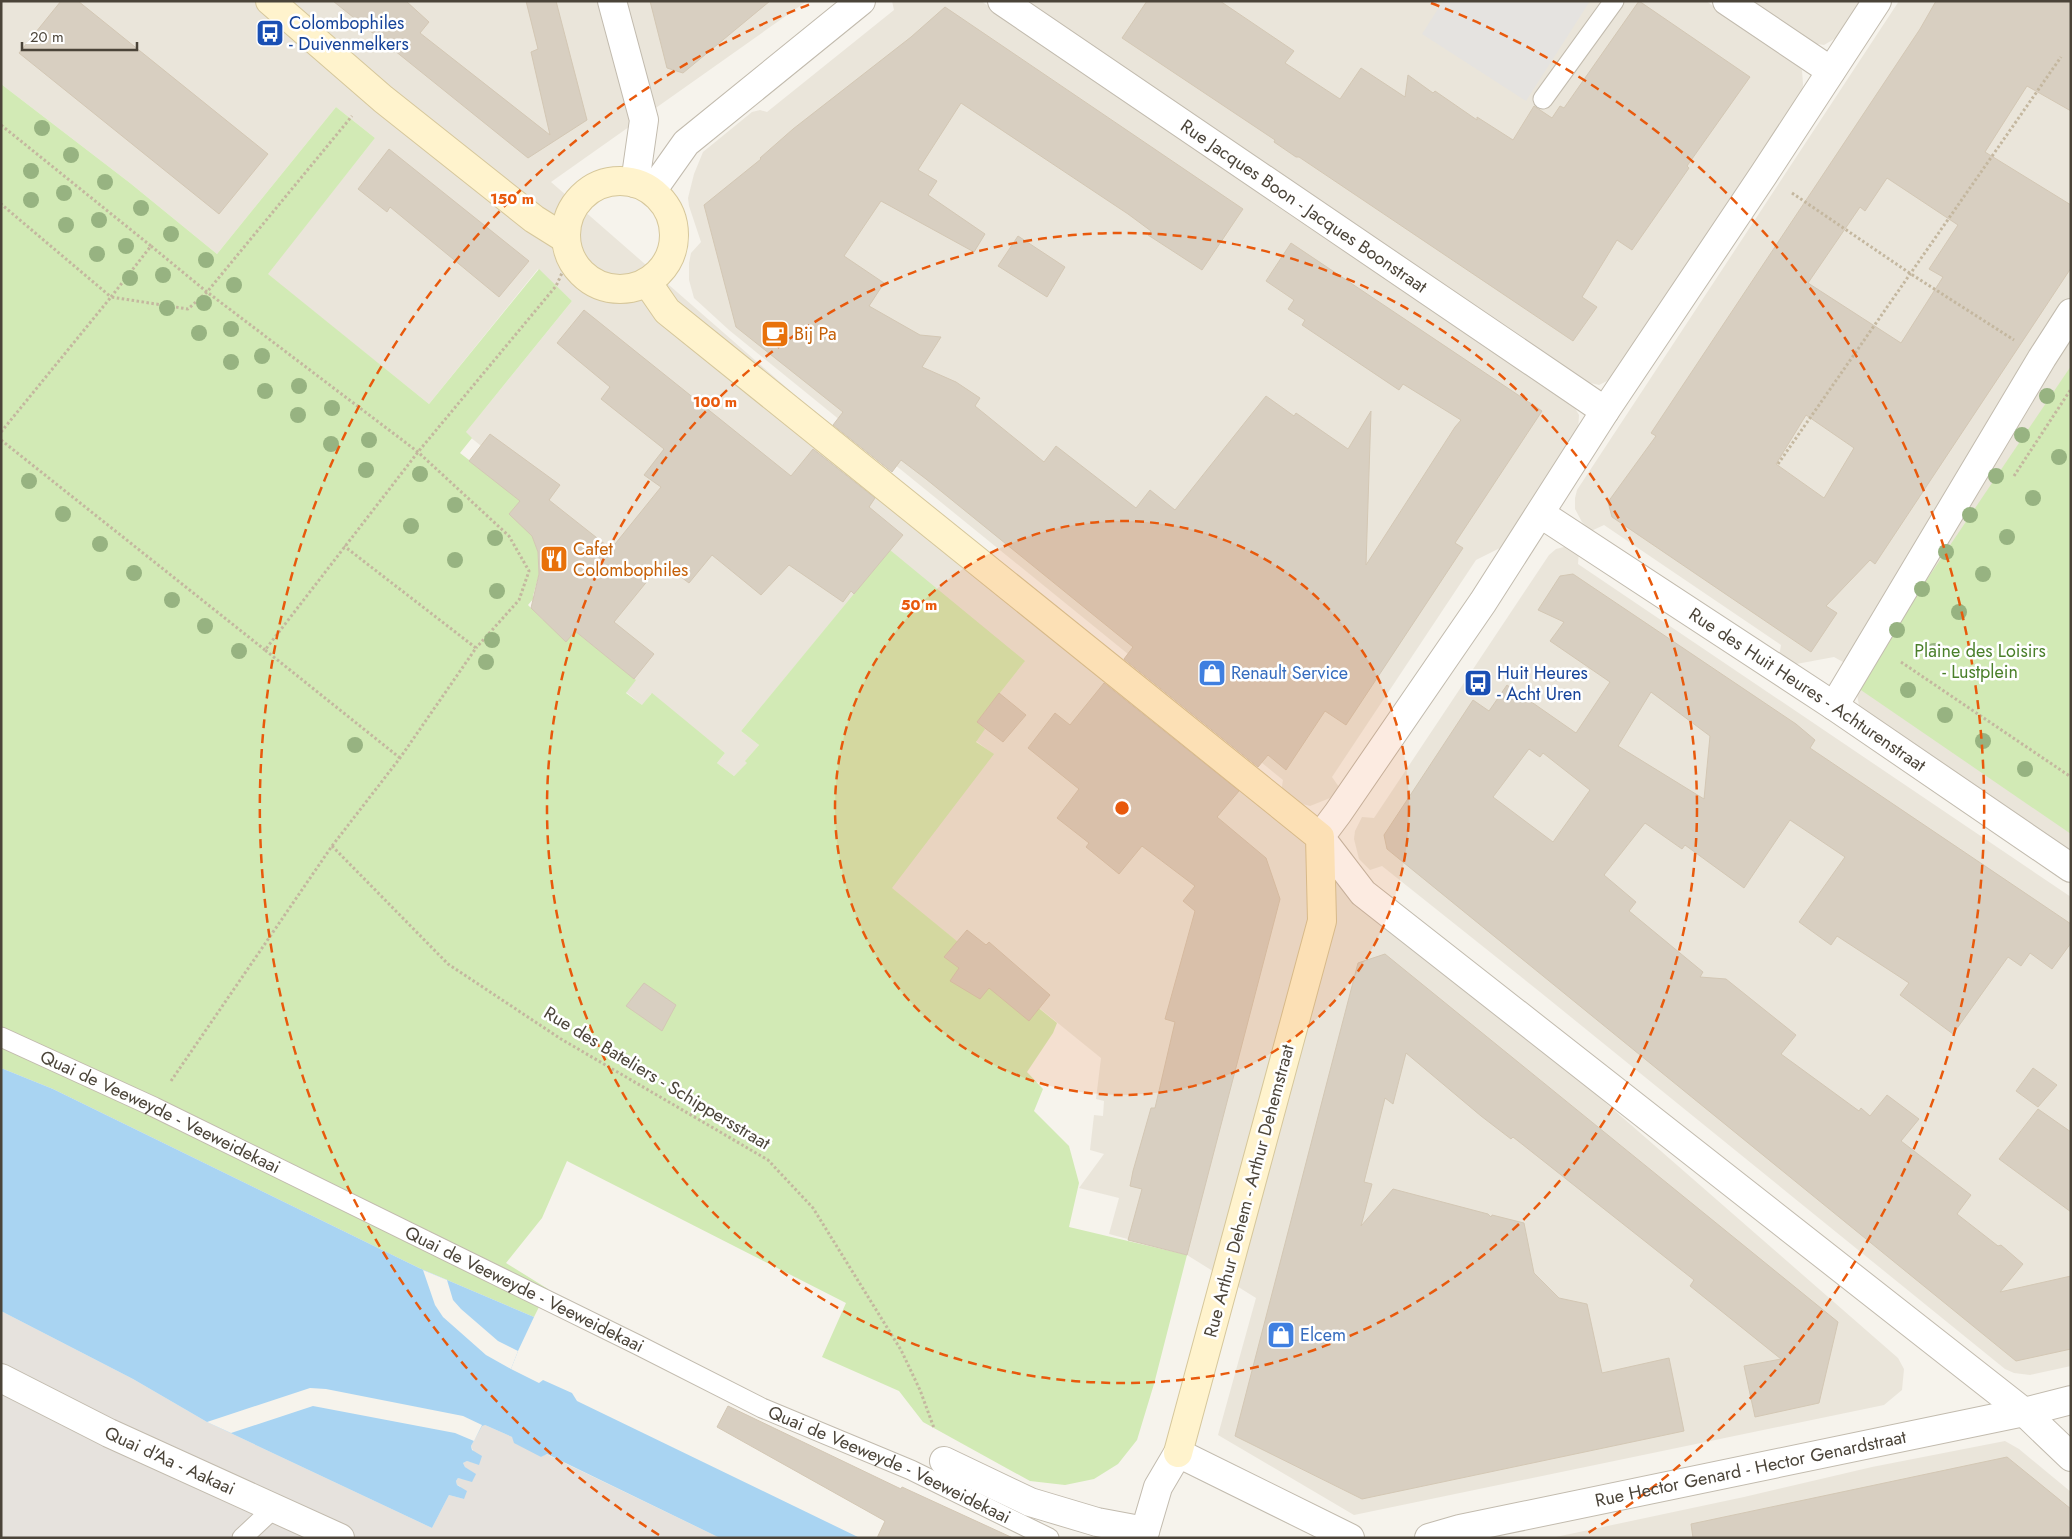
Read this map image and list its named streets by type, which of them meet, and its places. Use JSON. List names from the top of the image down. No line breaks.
{"streets":{"street":["Rue Jacques Boon - Jacques Boonstraat","Rue des Huit Heures - Achturenstraat","Quai de Veeweyde - Veeweidekaai","Rue Arthur Dehem - Arthur Dehemstraat","Quai d'Aa - Aakaai","Rue Hector Genard - Hector Genardstraat"],"path":["Rue des Bateliers - Schippersstraat"]},"crossings":[["Rue des Bateliers - Schippersstraat","Quai de Veeweyde - Veeweidekaai"],["Quai de Veeweyde - Veeweidekaai","Rue Arthur Dehem - Arthur Dehemstraat"]],"parks":["Plaine des Loisirs - Lustplein"],"places":{"bus stop":["Colombophiles - Duivenmelkers","Huit Heures - Acht Uren"],"cafe":["Bij Pa"],"restaurant":["Cafet Colombophiles"],"shop":["Renault Service","Elcem"]},"scale_bar":"20 m","rings":["150 m","100 m","50 m"]}
